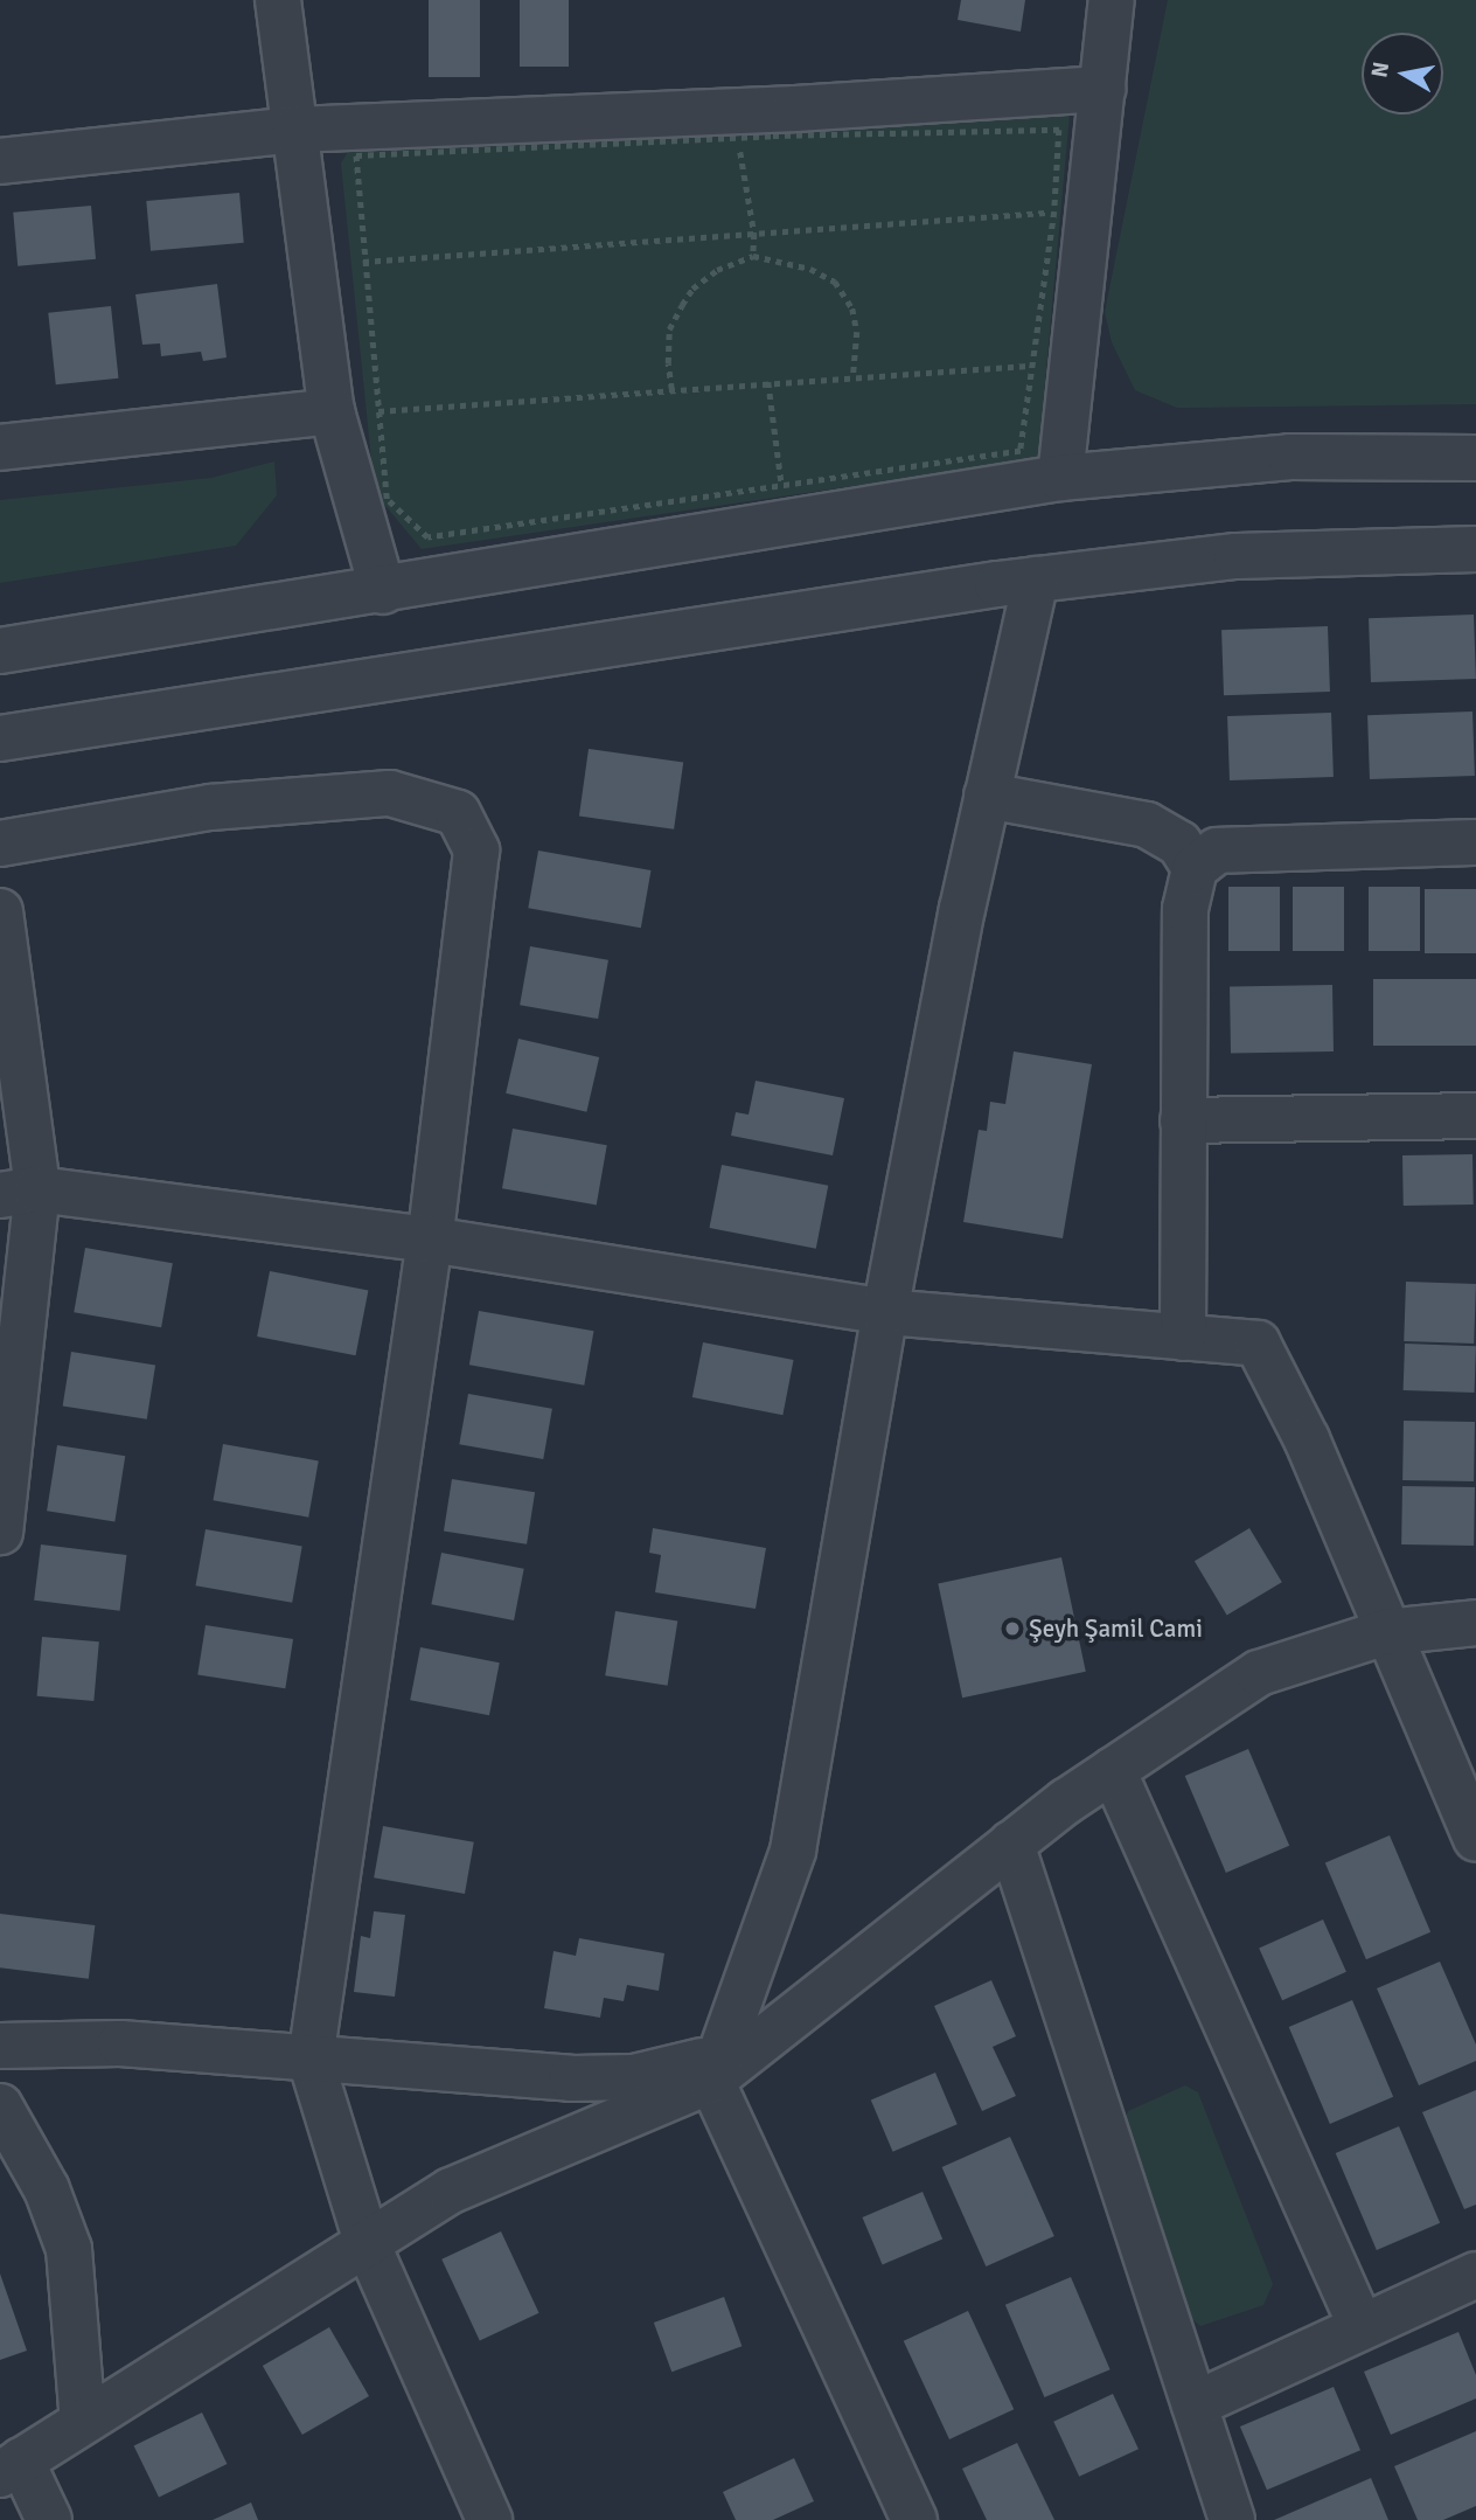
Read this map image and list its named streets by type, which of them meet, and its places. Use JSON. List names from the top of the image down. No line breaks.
{"places":["Şeyh Şamil Cami"],"north":"left"}
